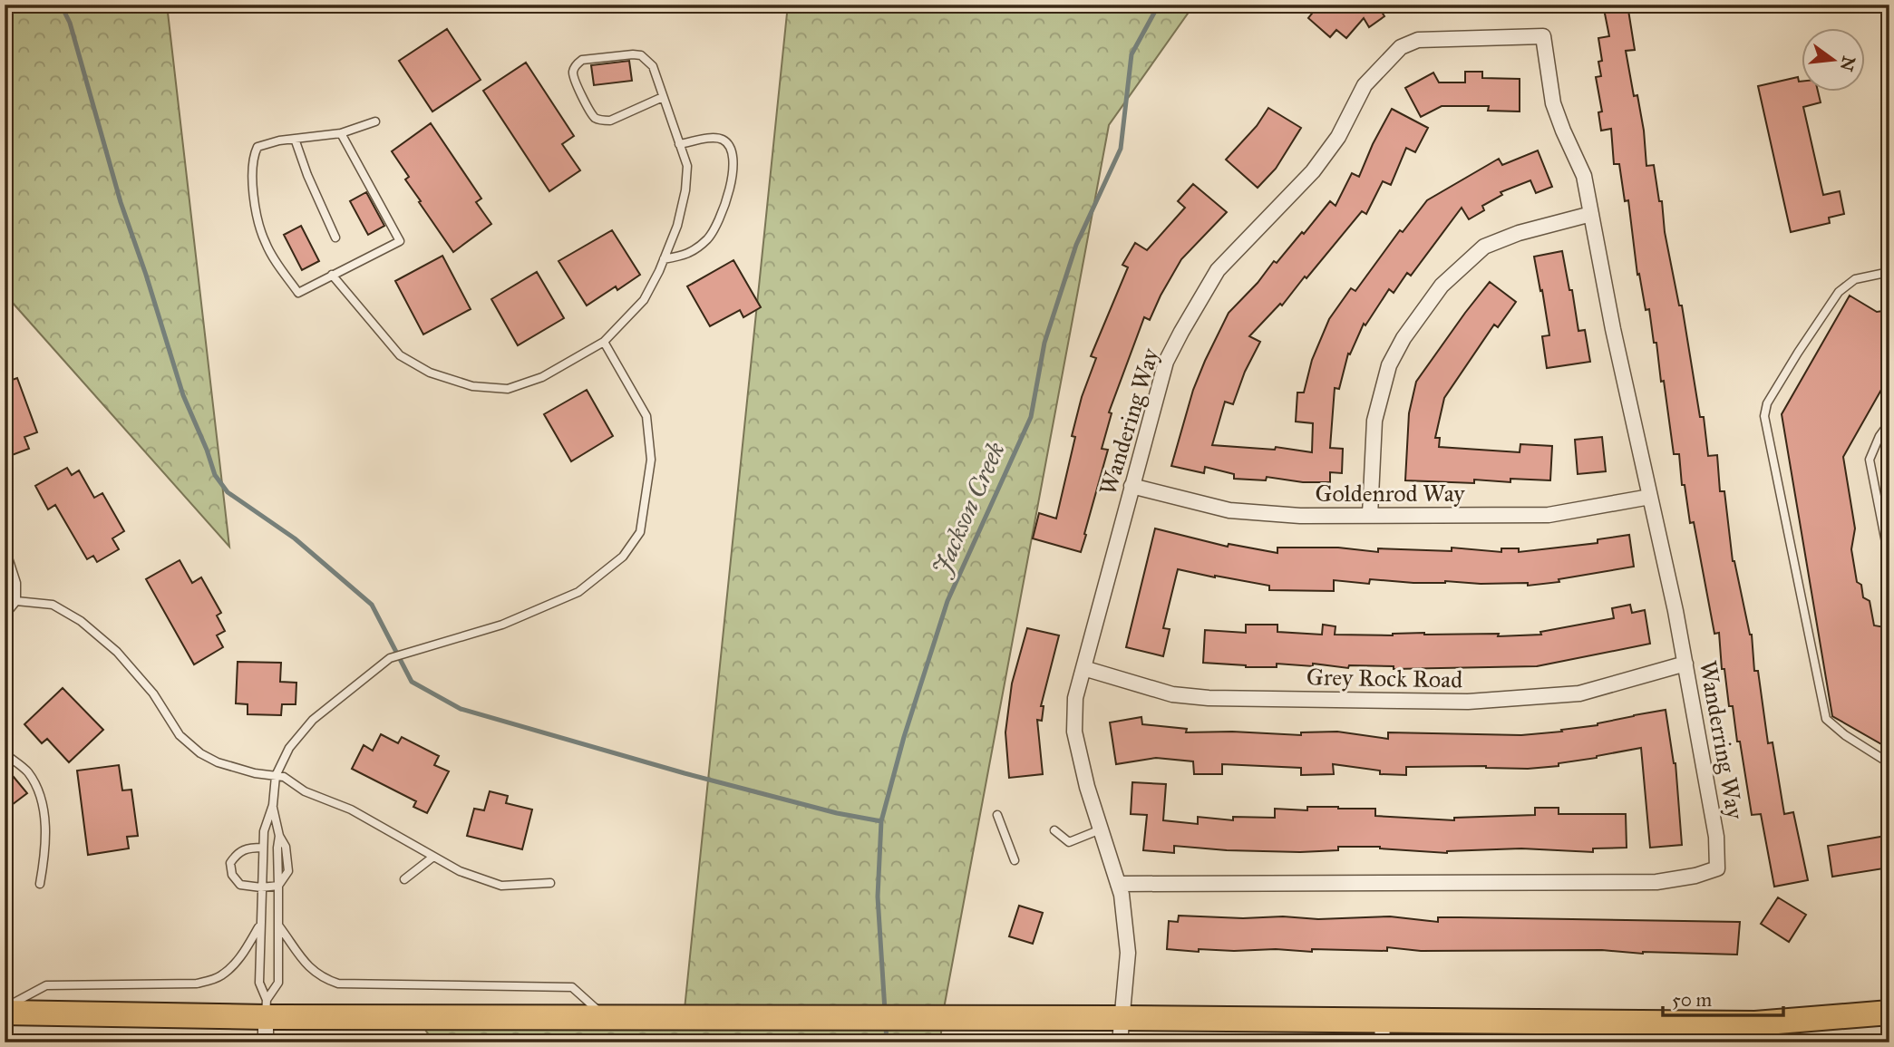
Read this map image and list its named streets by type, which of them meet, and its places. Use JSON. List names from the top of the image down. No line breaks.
{"streets":{"street":["Wandering Way","Goldenrod Way","Grey Rock Road","Wanderring Way"]},"crossings":[["Wandering Way","Goldenrod Way"],["Wandering Way","Grey Rock Road"],["Wandering Way","Wanderring Way"],["Goldenrod Way","Wanderring Way"],["Grey Rock Road","Wanderring Way"]],"water":["Jackson Creek"],"scale_bar":"50 m","north":"right"}
